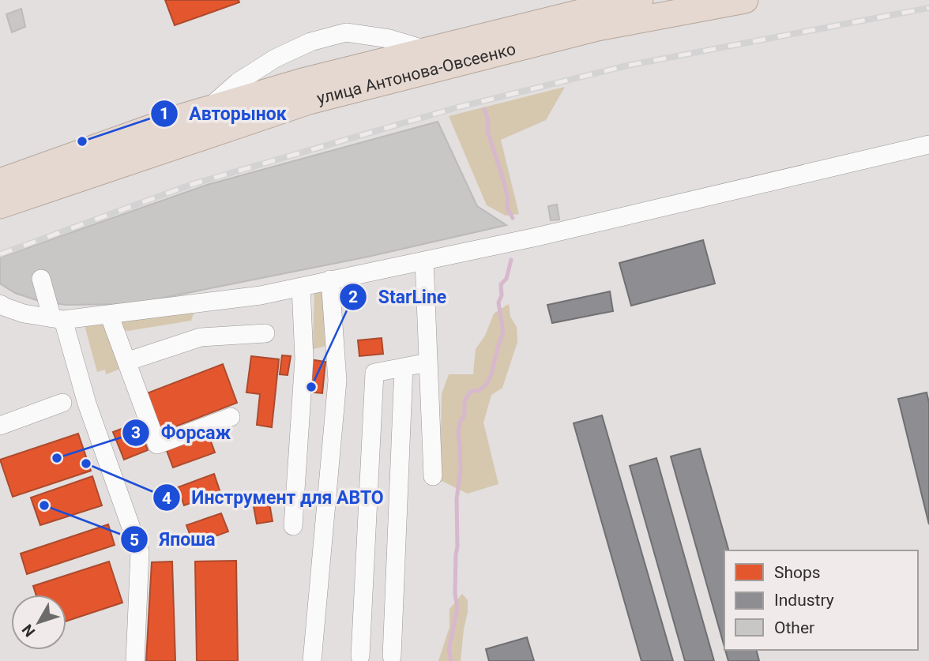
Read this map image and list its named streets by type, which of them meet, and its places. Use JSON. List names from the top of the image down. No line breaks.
{"streets":{"highway":["улица Антонова-Овсеенко"]},"places":["Авторынок","StarLine","Форсаж","Инструмент для АВТО","Япоша"],"legend":["Shops","Industry","Other"],"north":"bottom left"}
